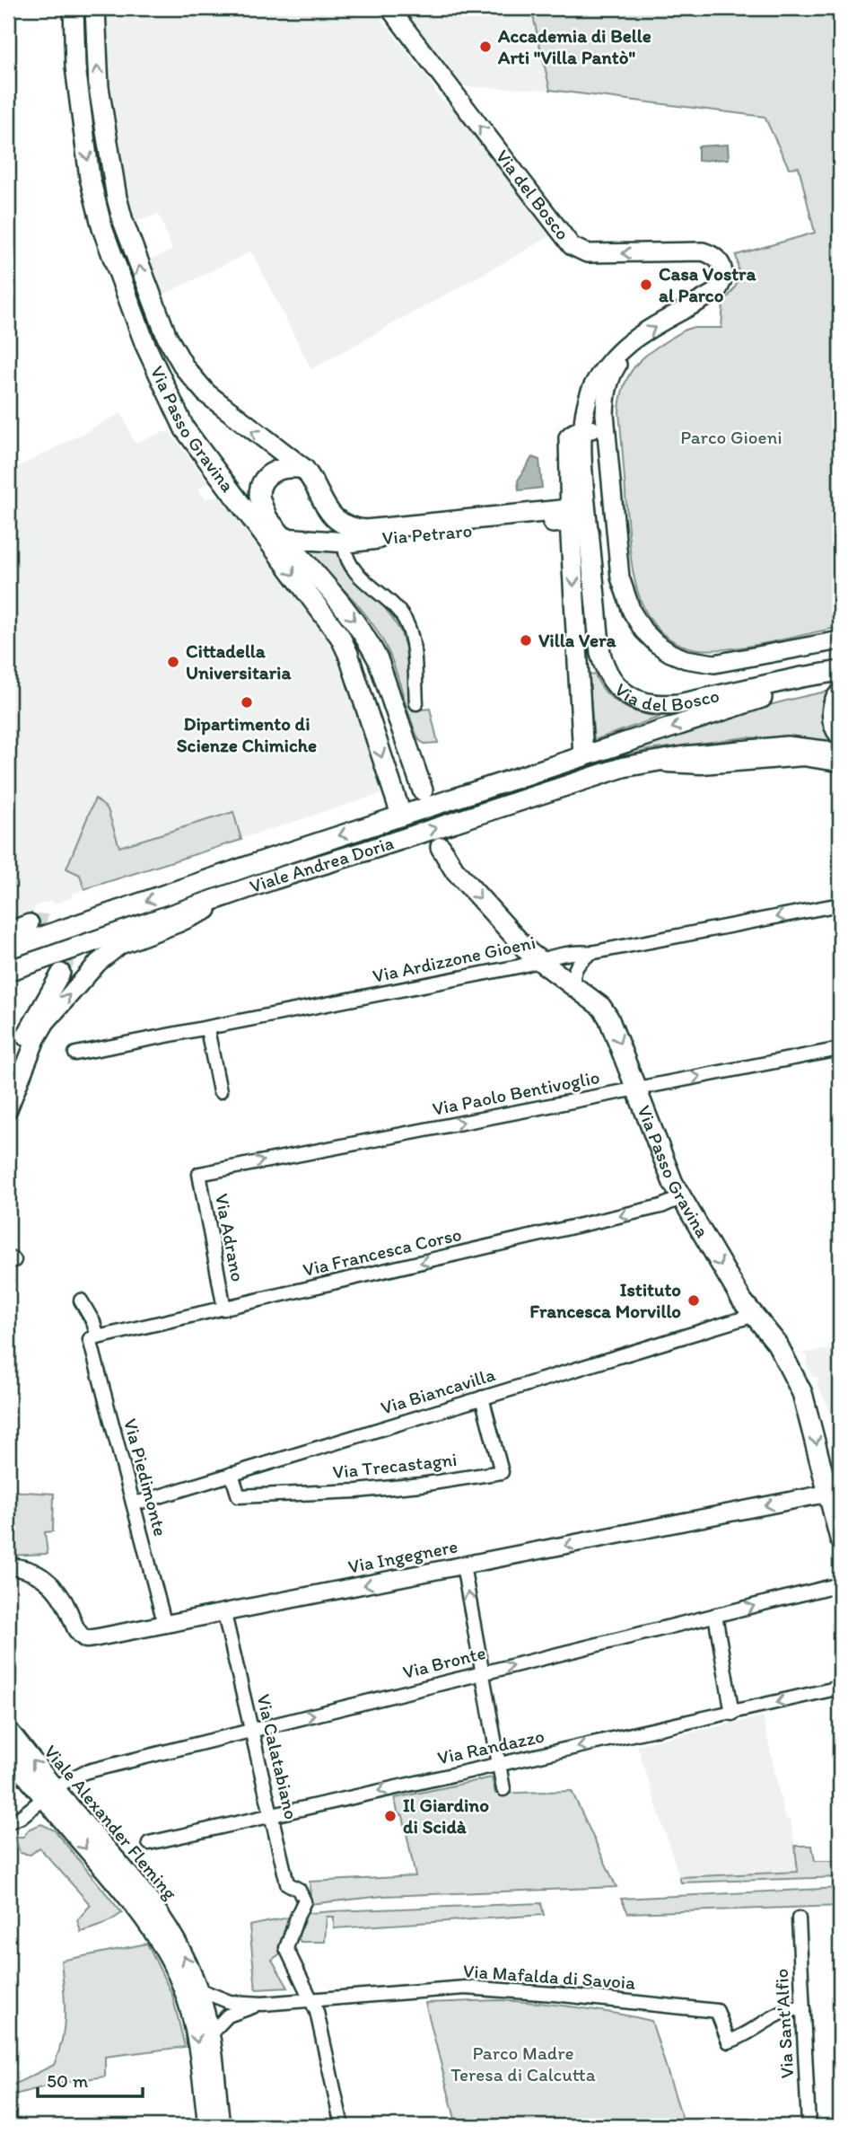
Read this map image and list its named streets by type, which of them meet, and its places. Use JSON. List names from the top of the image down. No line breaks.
{"streets":{"main road":["Via del Bosco","Via Passo Gravina","Via Petraro","Viale Andrea Doria","Viale Alexander Fleming"],"street":["Via Ardizzone Gioeni","Via Paolo Bentivoglio","Via Adrano","Via Francesca Corso","Via Biancavilla","Via Trecastagni","Via Piedimonte","Via Ingegnere","Via Bronte","Via Randazzo","Via Calatabiano","Via Mafalda di Savoia","Via Sant'Alfio"]},"crossings":[["Via Passo Gravina","Viale Andrea Doria"],["Via Passo Gravina","Via Ardizzone Gioeni"],["Via Passo Gravina","Via Paolo Bentivoglio"],["Via Passo Gravina","Via Francesca Corso"],["Via Passo Gravina","Via Biancavilla"],["Via Passo Gravina","Via Ingegnere"],["Via Paolo Bentivoglio","Via Adrano"],["Via Adrano","Via Francesca Corso"],["Via Francesca Corso","Via Piedimonte"],["Via Biancavilla","Via Trecastagni"],["Via Biancavilla","Via Piedimonte"],["Via Piedimonte","Via Ingegnere"],["Via Ingegnere","Via Calatabiano"],["Via Bronte","Via Calatabiano"],["Via Bronte","Viale Alexander Fleming"],["Via Randazzo","Via Calatabiano"],["Via Calatabiano","Via Mafalda di Savoia"],["Via Mafalda di Savoia","Via Sant'Alfio"]],"one_way":["Via Paolo Bentivoglio","Via Francesca Corso","Via Ingegnere","Via Bronte","Via Randazzo"],"parks":["Parco Gioeni","Parco Madre Teresa di Calcutta"],"places":["Accademia di Belle Arti \"Villa Pantò\"","Casa Vostra al Parco","Villa Vera","Cittadella Universitaria","Dipartimento di Scienze Chimiche","Istituto Francesca Morvillo","Il Giardino di Scidà"],"scale_bar":"50 m"}
